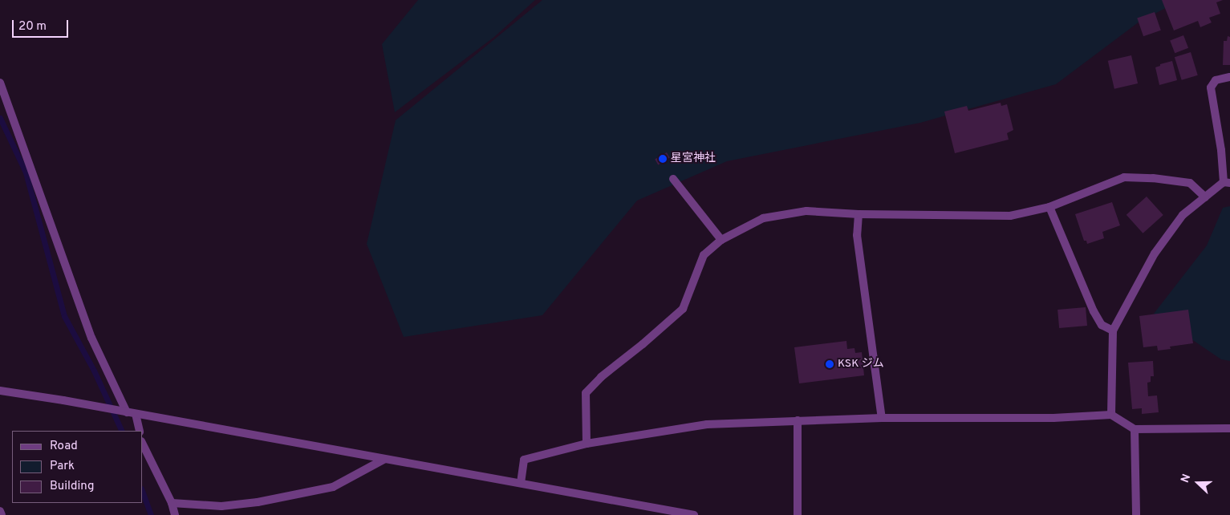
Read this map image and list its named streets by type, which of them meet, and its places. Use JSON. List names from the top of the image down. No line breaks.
{"places":["星宮神社","KSK ジム"],"legend":["Road","Park","Building"],"scale_bar":"20 m","north":"left"}
